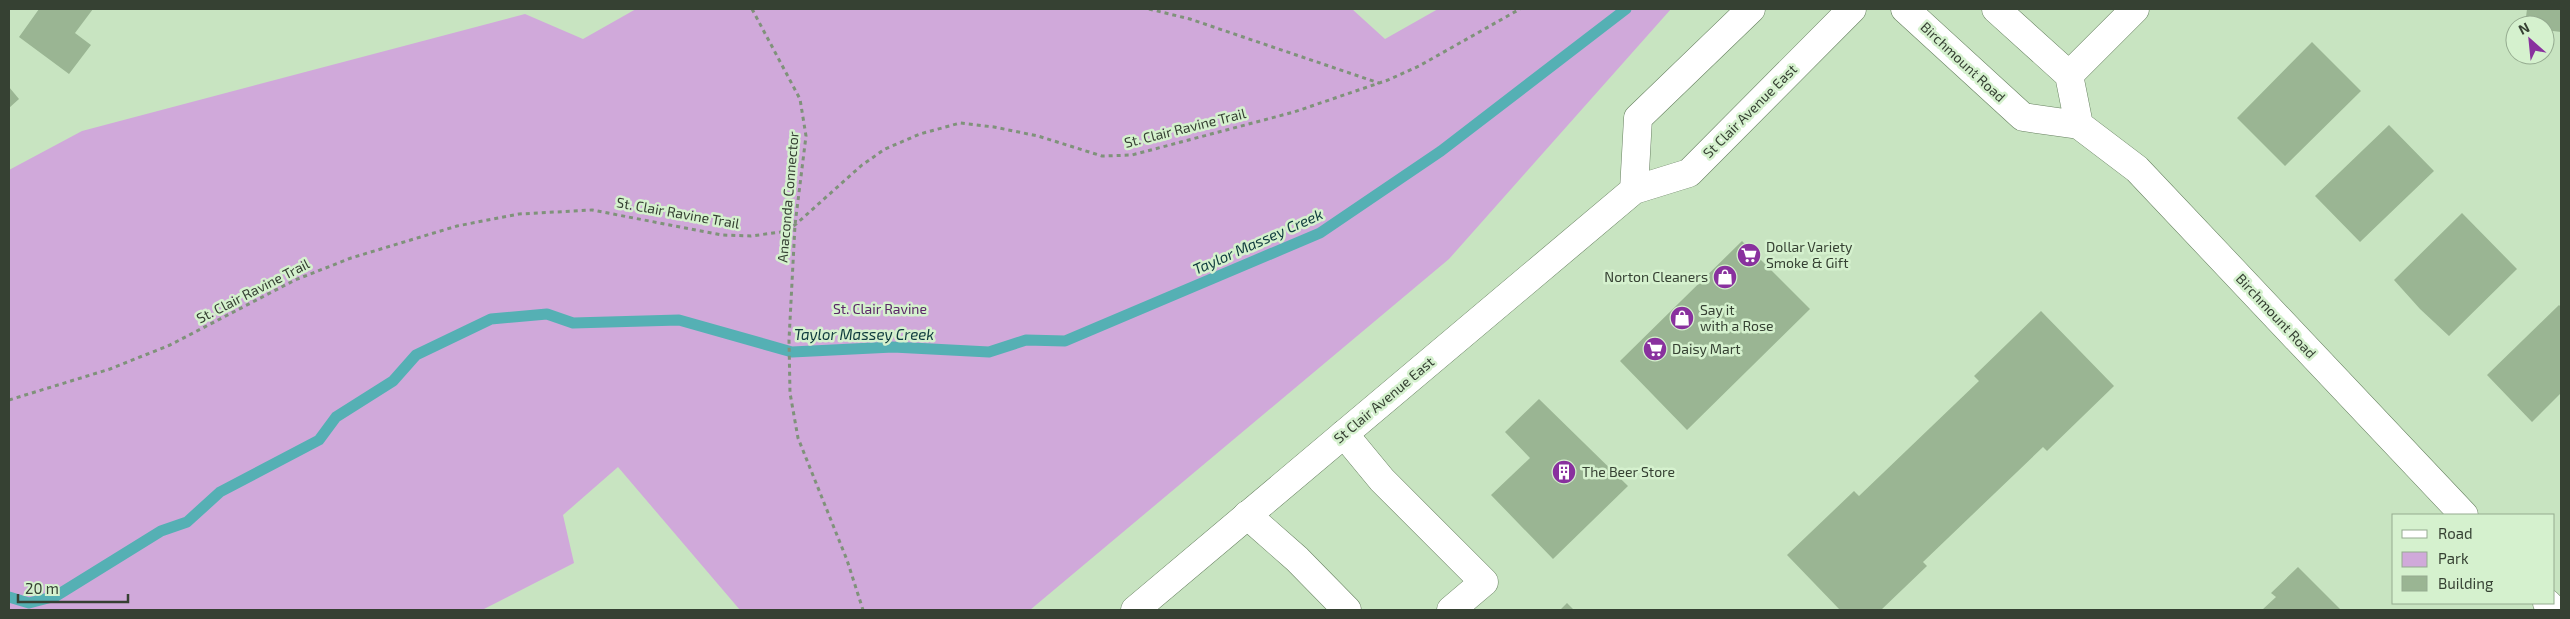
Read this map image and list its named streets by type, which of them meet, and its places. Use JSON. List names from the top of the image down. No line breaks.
{"streets":{"main road":["Birchmount Road","St Clair Avenue East"],"path":["St. Clair Ravine Trail","Anaconda Connector"]},"crossings":[["St. Clair Ravine Trail","Anaconda Connector"]],"water":["Taylor Massey Creek"],"parks":["St. Clair Ravine"],"places":{"supermarket":["Dollar Variety Smoke & Gift","Daisy Mart"],"shop":["Norton Cleaners","Say it with a Rose"],"building":["The Beer Store"]},"legend":["Road","Park","Building"],"scale_bar":"20 m","north":"top left"}
